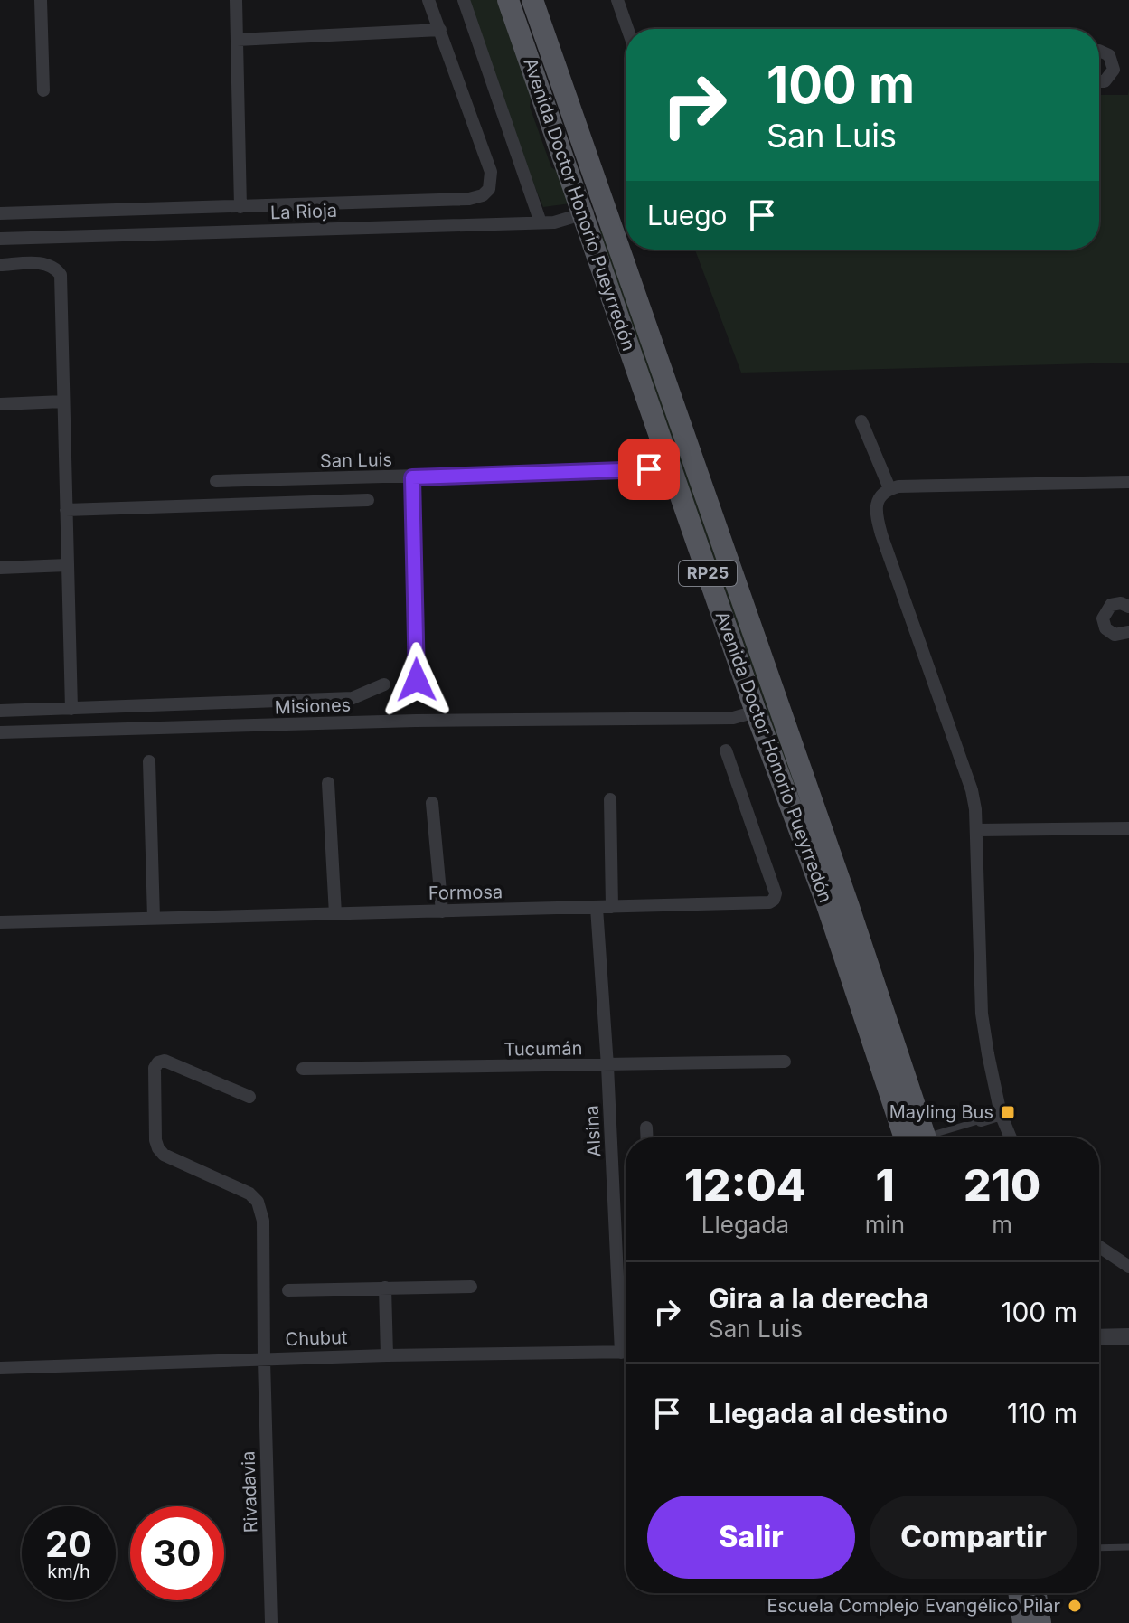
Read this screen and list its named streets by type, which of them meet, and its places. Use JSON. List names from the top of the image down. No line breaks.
{"streets":{"main road":["Avenida Doctor Honorio Pueyrredón","RP25"],"street":["La Rioja","San Luis","Misiones","Formosa","Tucumán","Alsina","Chubut","Rivadavia"]},"crossings":[["Avenida Doctor Honorio Pueyrredón","La Rioja"],["Avenida Doctor Honorio Pueyrredón","San Luis"],["Avenida Doctor Honorio Pueyrredón","Misiones"],["Formosa","Alsina"],["Tucumán","Alsina"],["Chubut","Rivadavia"]],"places":{"transit":["Mayling Bus"],"other":["Escuela Complejo Evangélico Pilar"]},"page":{"turn":["100 m","San Luis"],"then":"Luego","eta":["12:04","Llegada","1","min","210","m"],"list":[{"name":"Gira a la derecha","note":"San Luis","value":"100 m"},{"name":"Llegada al destino","value":"110 m"}],"buttons":["Salir","Compartir"],"speed":"20 km/h","limit":"30"}}
